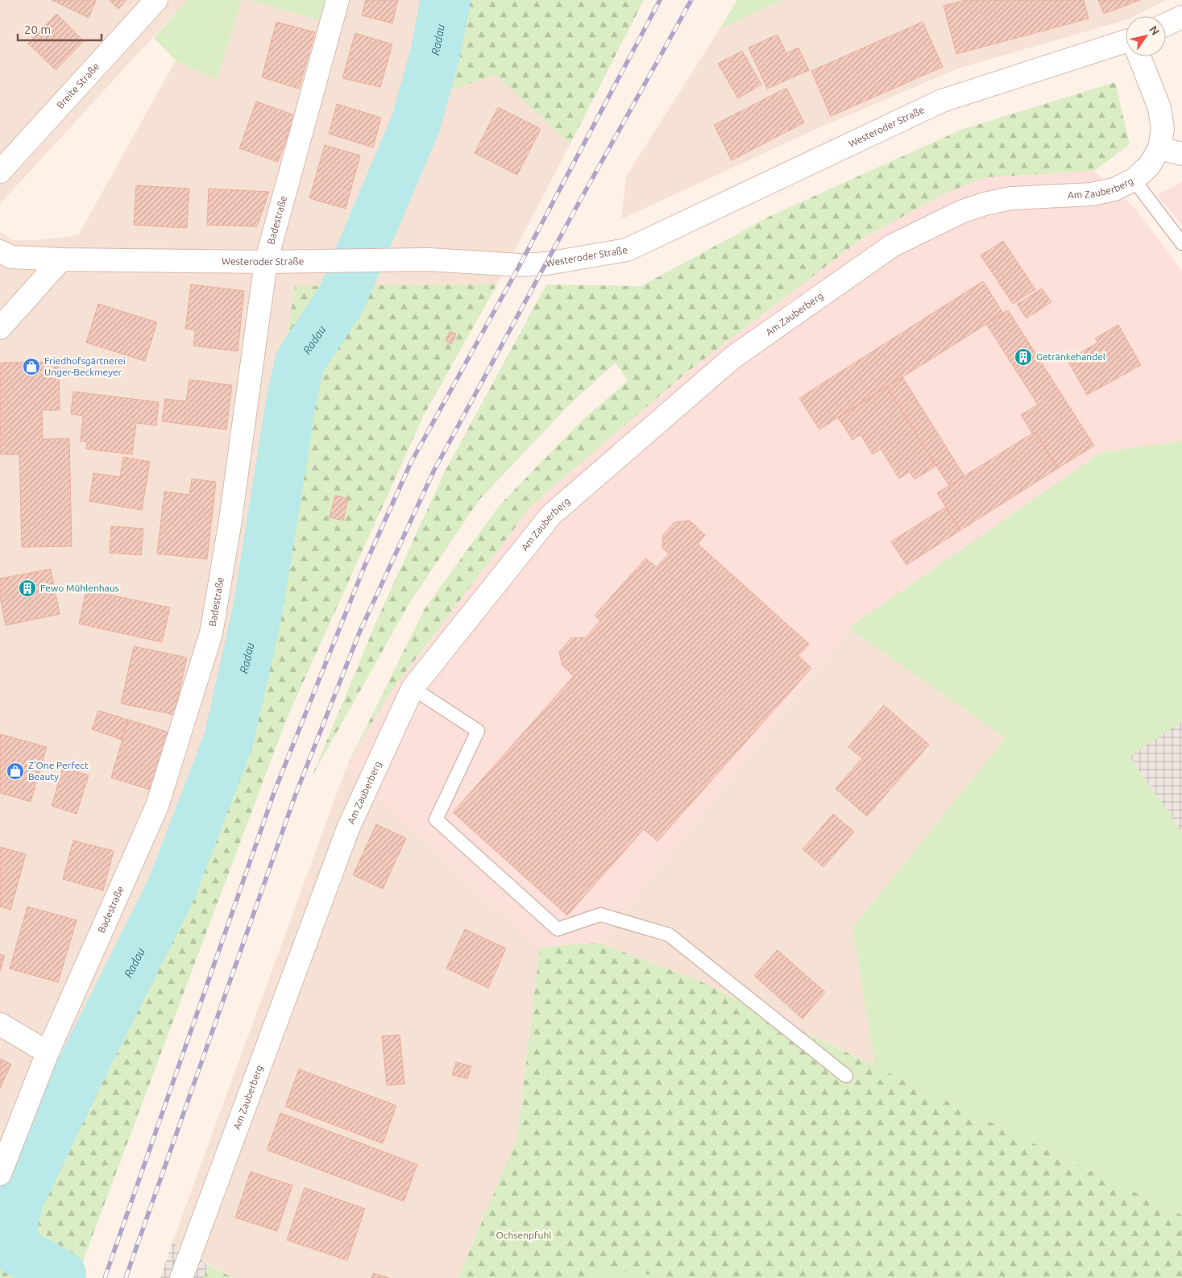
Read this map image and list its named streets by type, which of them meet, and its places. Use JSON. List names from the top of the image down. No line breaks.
{"streets":{"street":["Breite Straße","Westeroder Straße","Am Zauberberg","Badestraße"]},"crossings":[["Westeroder Straße","Badestraße"]],"water":["Radau"],"parks":["Ochsenpfuhl"],"places":{"building":["Getränkehandel","Fewo Mühlenhaus"],"shop":["Friedhofsgärtnerei Unger-Beckmeyer","Z’One Perfect Beauty"]},"scale_bar":"20 m","north":"top right"}
